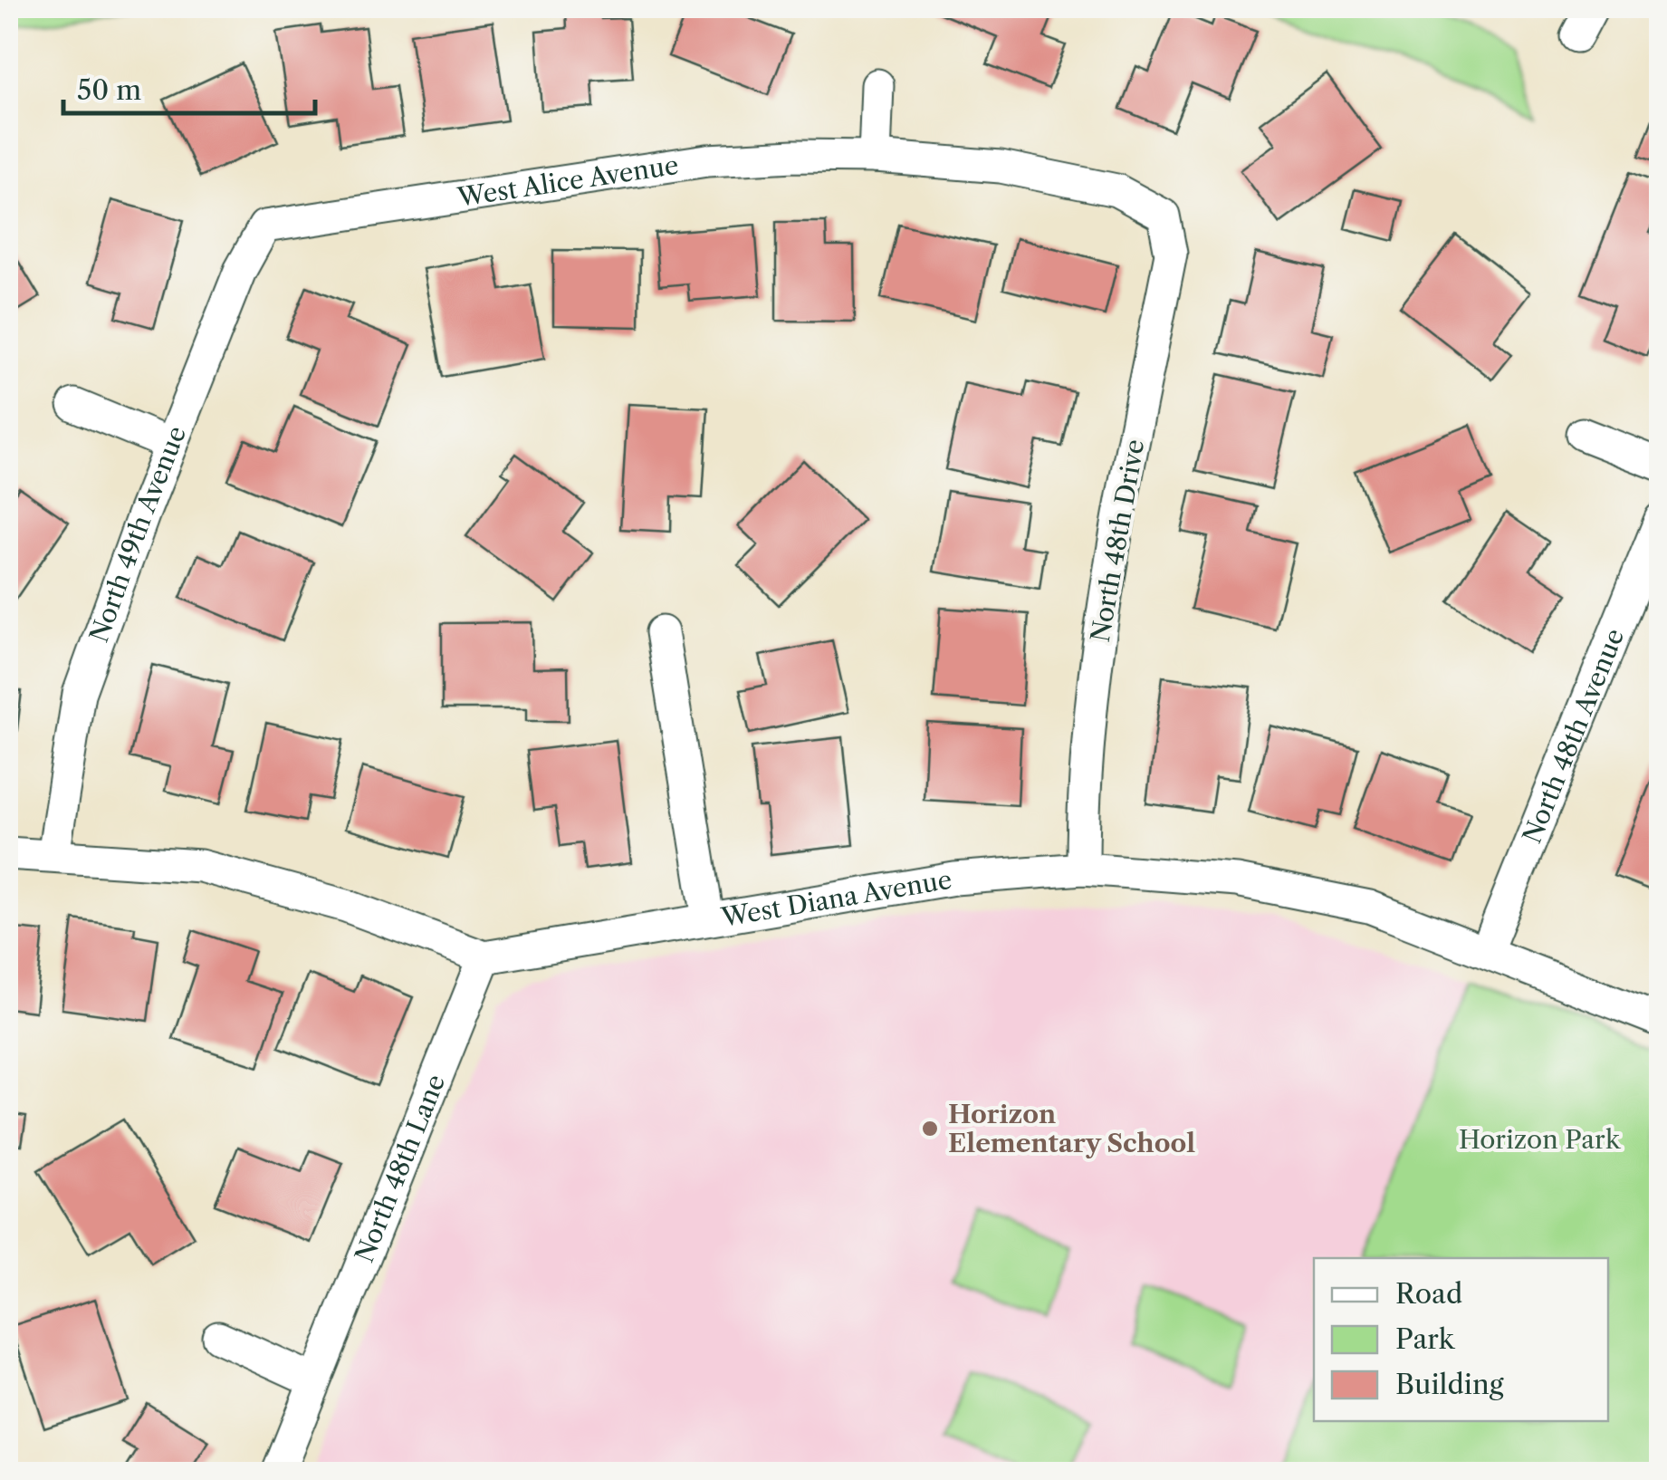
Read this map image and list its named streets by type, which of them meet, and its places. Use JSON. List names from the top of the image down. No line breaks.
{"streets":{"street":["West Alice Avenue","North 49th Avenue","North 48th Drive","North 48th Avenue","West Diana Avenue","North 48th Lane"]},"crossings":[["West Alice Avenue","North 49th Avenue"],["West Alice Avenue","North 48th Drive"],["North 48th Drive","West Diana Avenue"],["North 48th Avenue","West Diana Avenue"],["West Diana Avenue","North 48th Lane"]],"parks":["Horizon Park"],"places":["Horizon Elementary School"],"legend":["Road","Park","Building"],"scale_bar":"50 m"}
